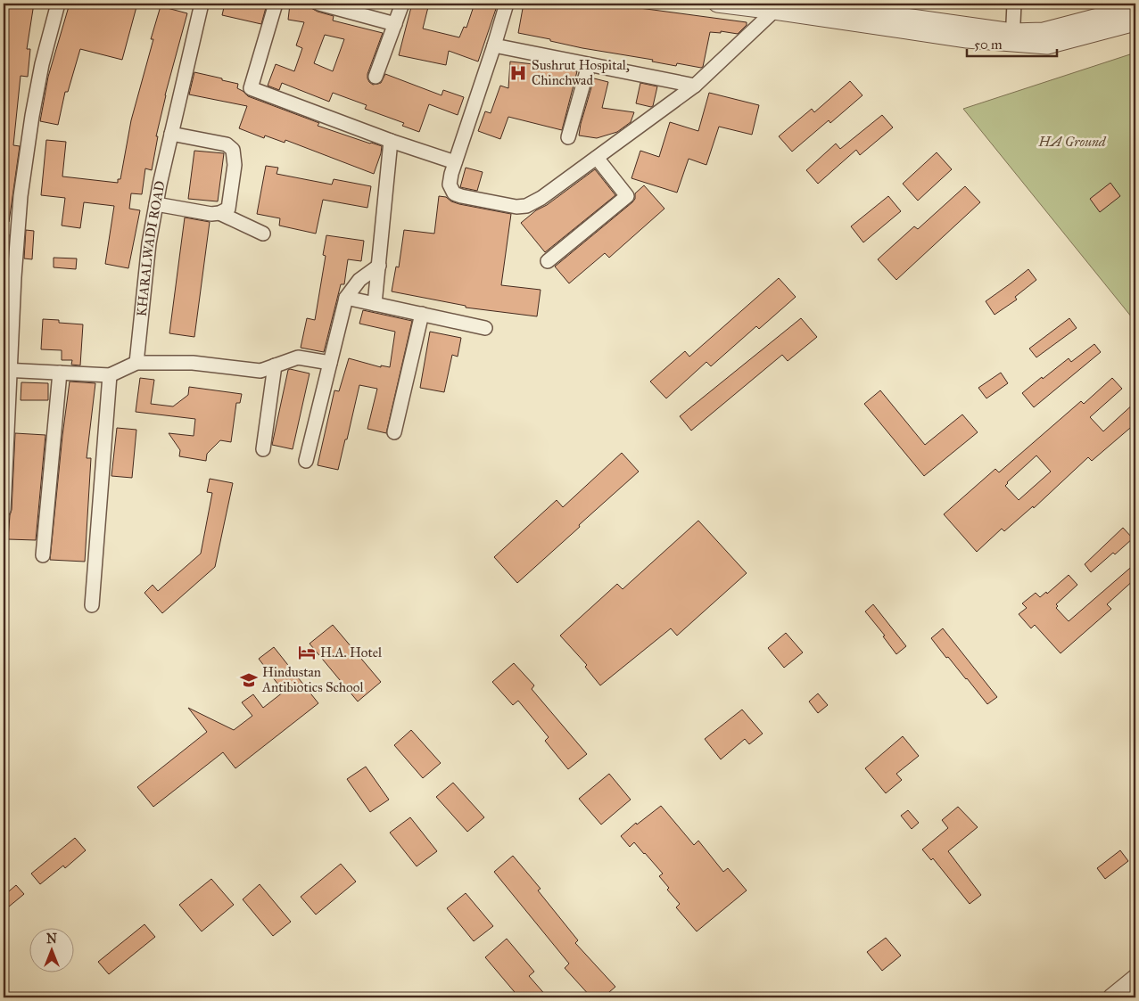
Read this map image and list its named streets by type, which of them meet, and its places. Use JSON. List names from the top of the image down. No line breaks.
{"streets":{"street":["KHARALWADI ROAD"]},"parks":["HA Ground"],"places":{"hospital":["Sushrut Hospital, Chinchwad"],"hotel":["H.A. Hotel"],"school or university":["Hindustan Antibiotics School"]},"scale_bar":"50 m","north":"top"}
